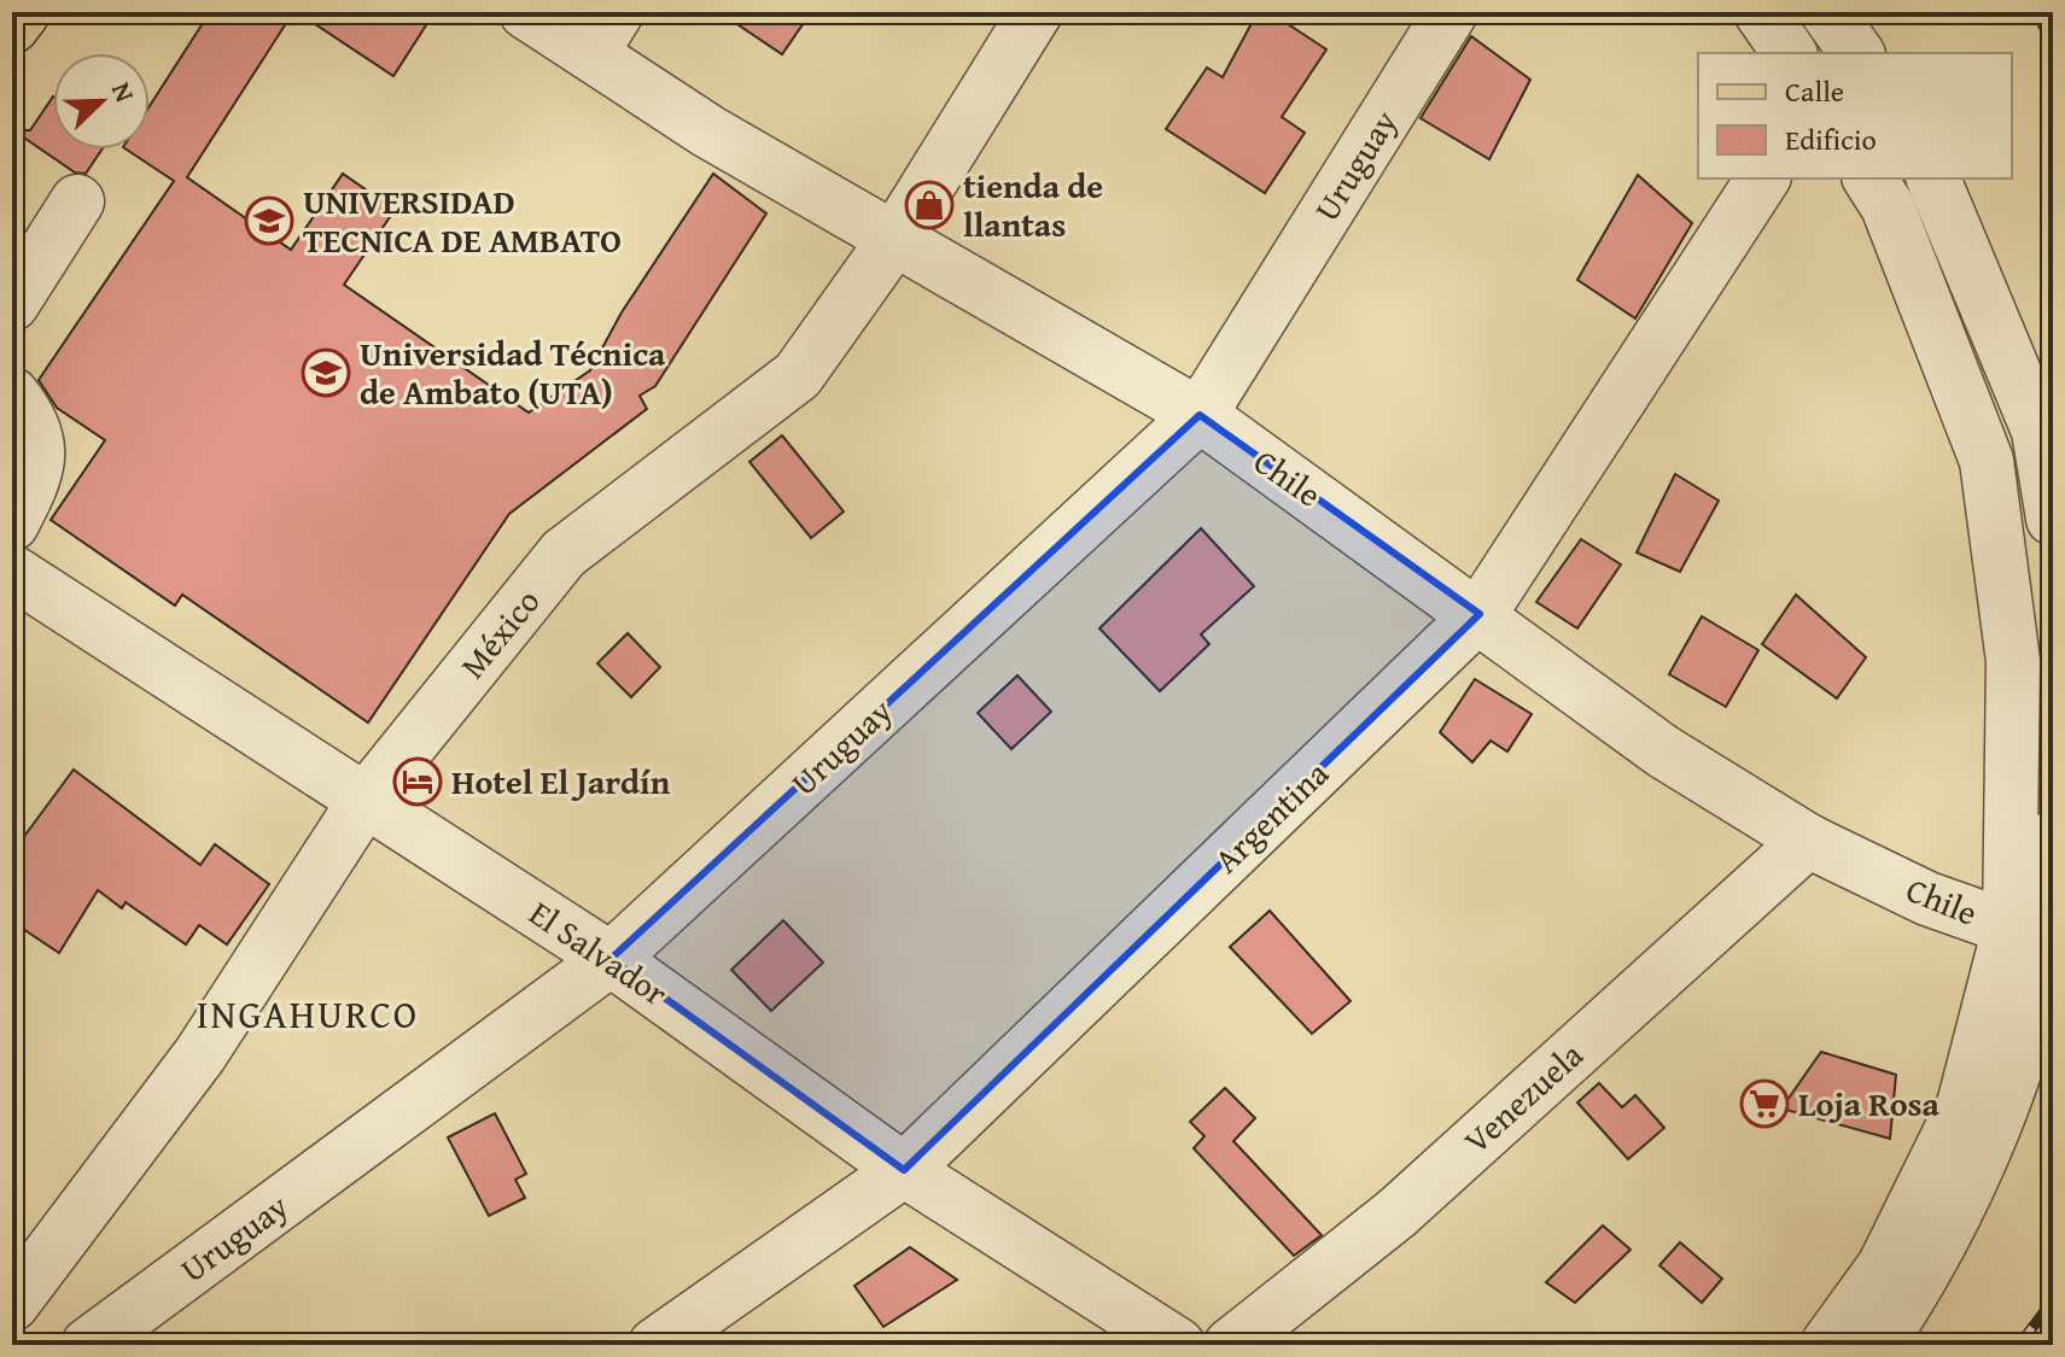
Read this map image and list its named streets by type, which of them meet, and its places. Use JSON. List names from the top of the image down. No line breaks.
{"streets":{"street":["Uruguay","Chile","México","Argentina","El Salvador","Venezuela"]},"crossings":[["Uruguay","Chile"],["Uruguay","El Salvador"],["Chile","México"],["Chile","Argentina"],["Chile","Venezuela"],["México","El Salvador"],["Argentina","El Salvador"]],"districts":["INGAHURCO"],"places":{"shop":["tienda de llantas"],"school or university":["UNIVERSIDAD TECNICA DE AMBATO","Universidad Técnica de Ambato (UTA)"],"hotel":["Hotel El Jardín"],"supermarket":["Loja Rosa"]},"legend":["Calle","Edificio"],"north":"top right"}
